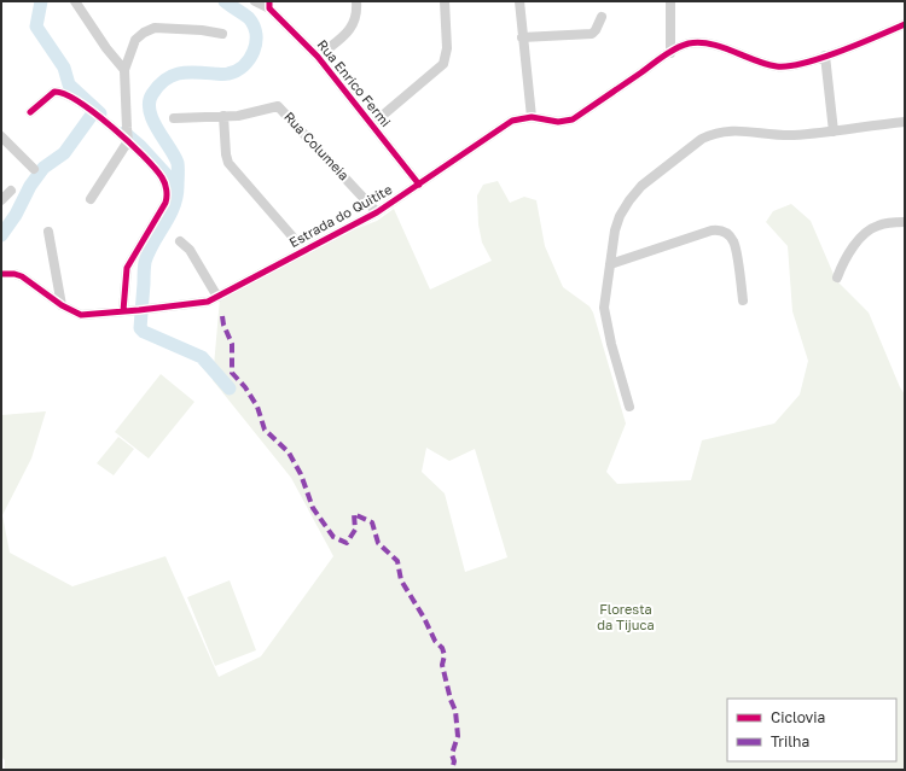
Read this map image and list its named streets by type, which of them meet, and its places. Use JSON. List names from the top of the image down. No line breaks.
{"streets":{"street":["Rua Enrico Fermi","Rua Columeia","Estrada do Quitite"]},"crossings":[["Rua Enrico Fermi","Estrada do Quitite"],["Rua Columeia","Estrada do Quitite"]],"parks":["Floresta da Tijuca"],"legend":["Ciclovia","Trilha"]}
